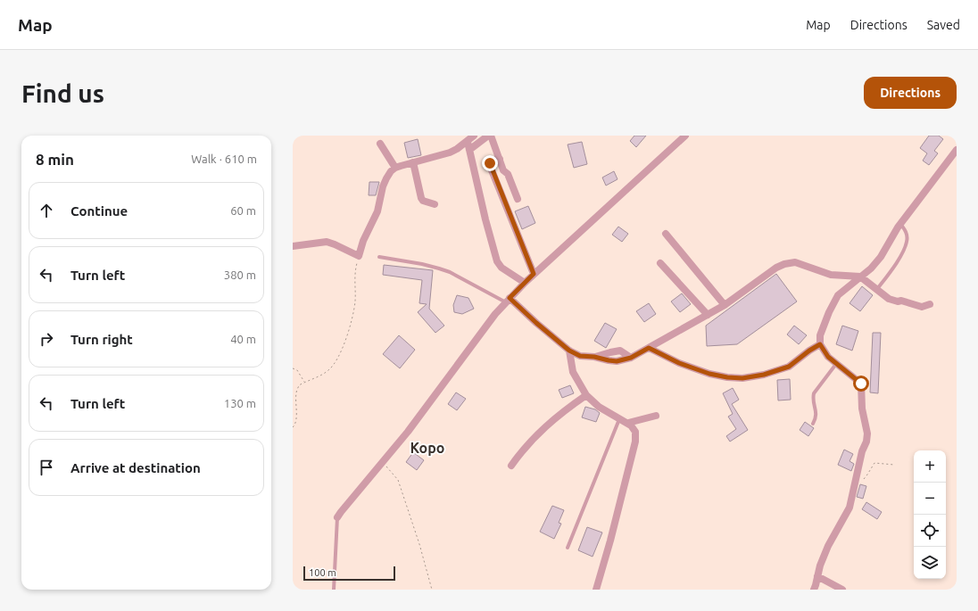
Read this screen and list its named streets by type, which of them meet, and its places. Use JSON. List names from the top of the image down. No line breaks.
{"districts":["Kopo"],"scale_bar":"100 m","page":{"header":"Map","nav":["Map","Directions","Saved"],"buttons":"Directions","title":"Find us","heading":["8 min","Walk · 610 m"],"list":[["Continue","60 m"],["Turn left","380 m"],["Turn right","40 m"],["Turn left","130 m"],"Arrive at destination"],"map_buttons":["+","−"],"scale":"100 m"}}
